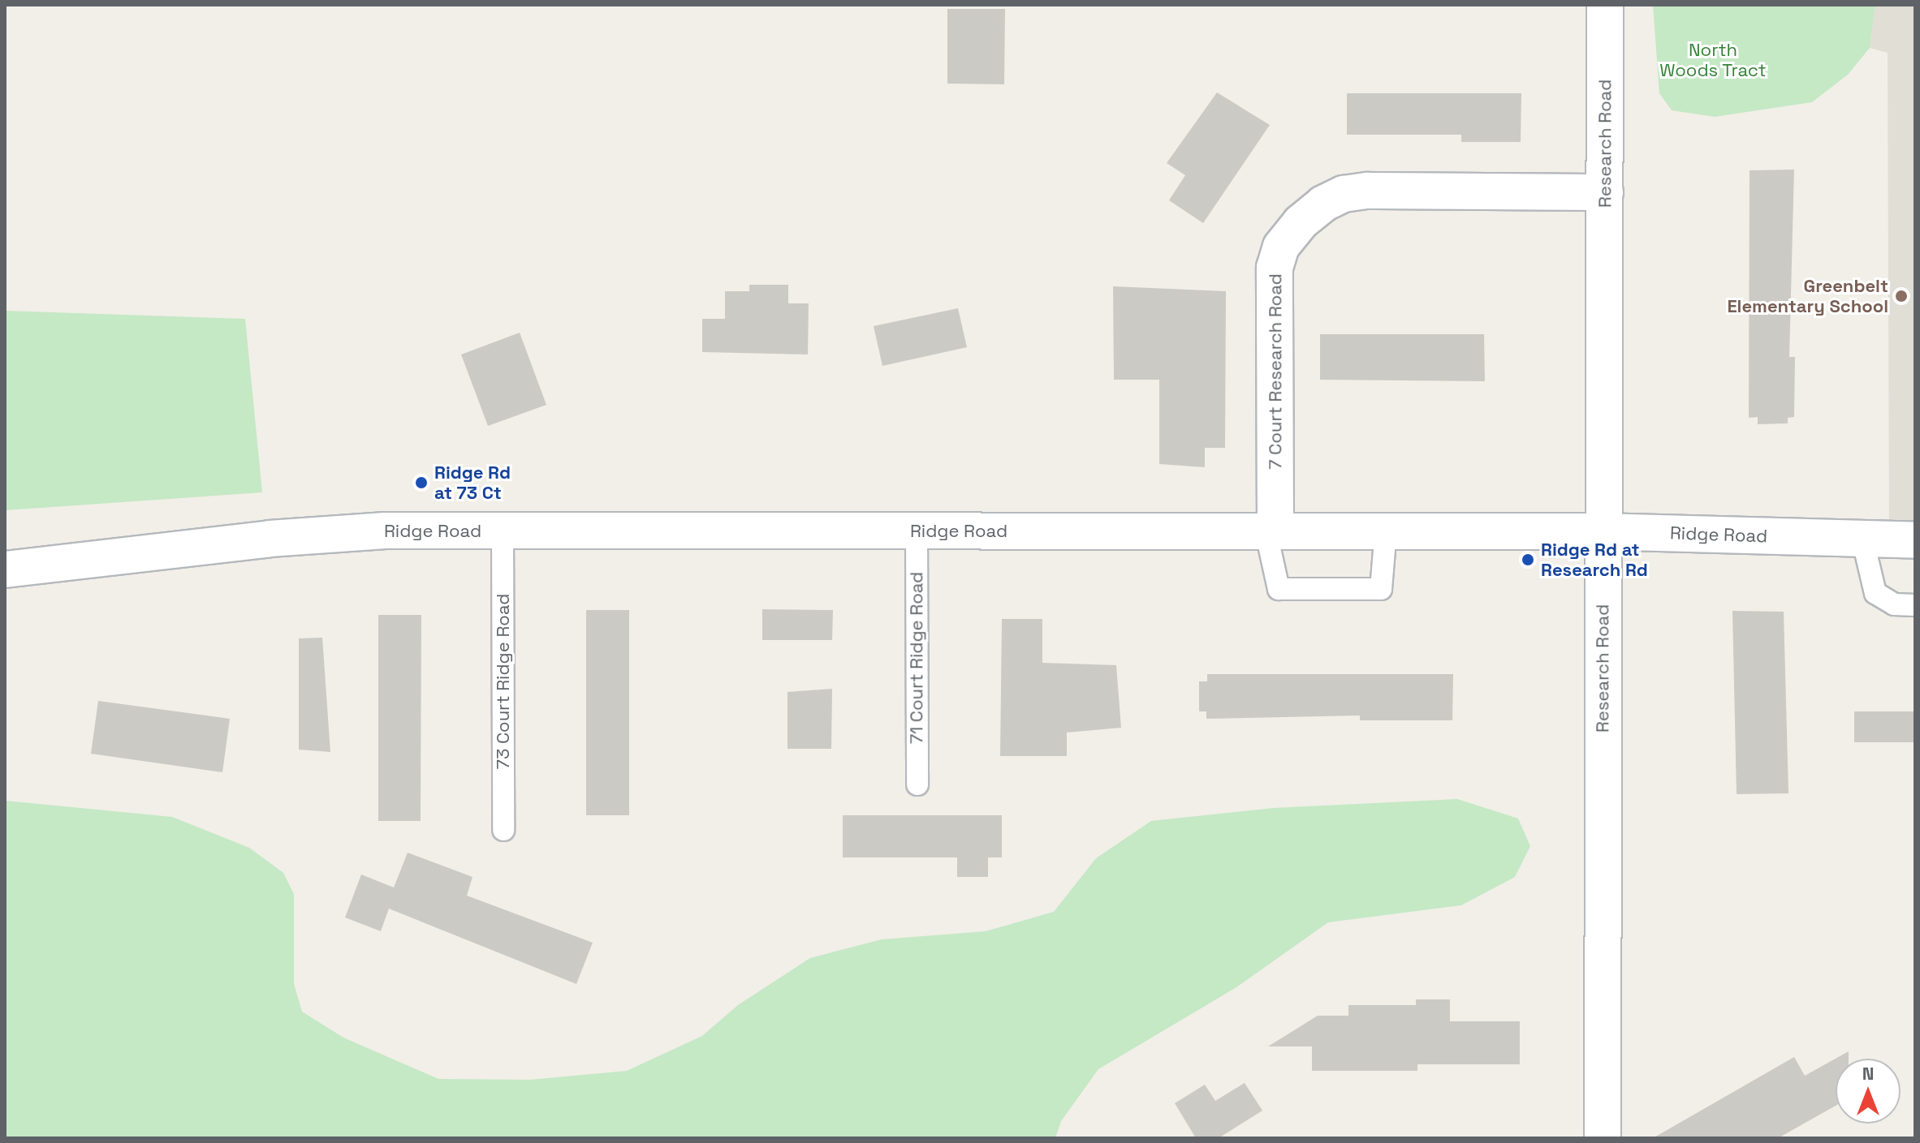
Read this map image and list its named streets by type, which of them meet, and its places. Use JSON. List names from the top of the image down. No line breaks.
{"streets":{"street":["Research Road","7 Court Research Road","Ridge Road"],"lane":["71 Court Ridge Road","73 Court Ridge Road"]},"crossings":[["Research Road","7 Court Research Road"],["Research Road","Ridge Road"],["7 Court Research Road","Ridge Road"],["Ridge Road","71 Court Ridge Road"],["Ridge Road","73 Court Ridge Road"]],"parks":["North Woods Tract"],"places":["Greenbelt Elementary School","Ridge Rd at 73 Ct","Ridge Rd at Research Rd"],"north":"top"}
